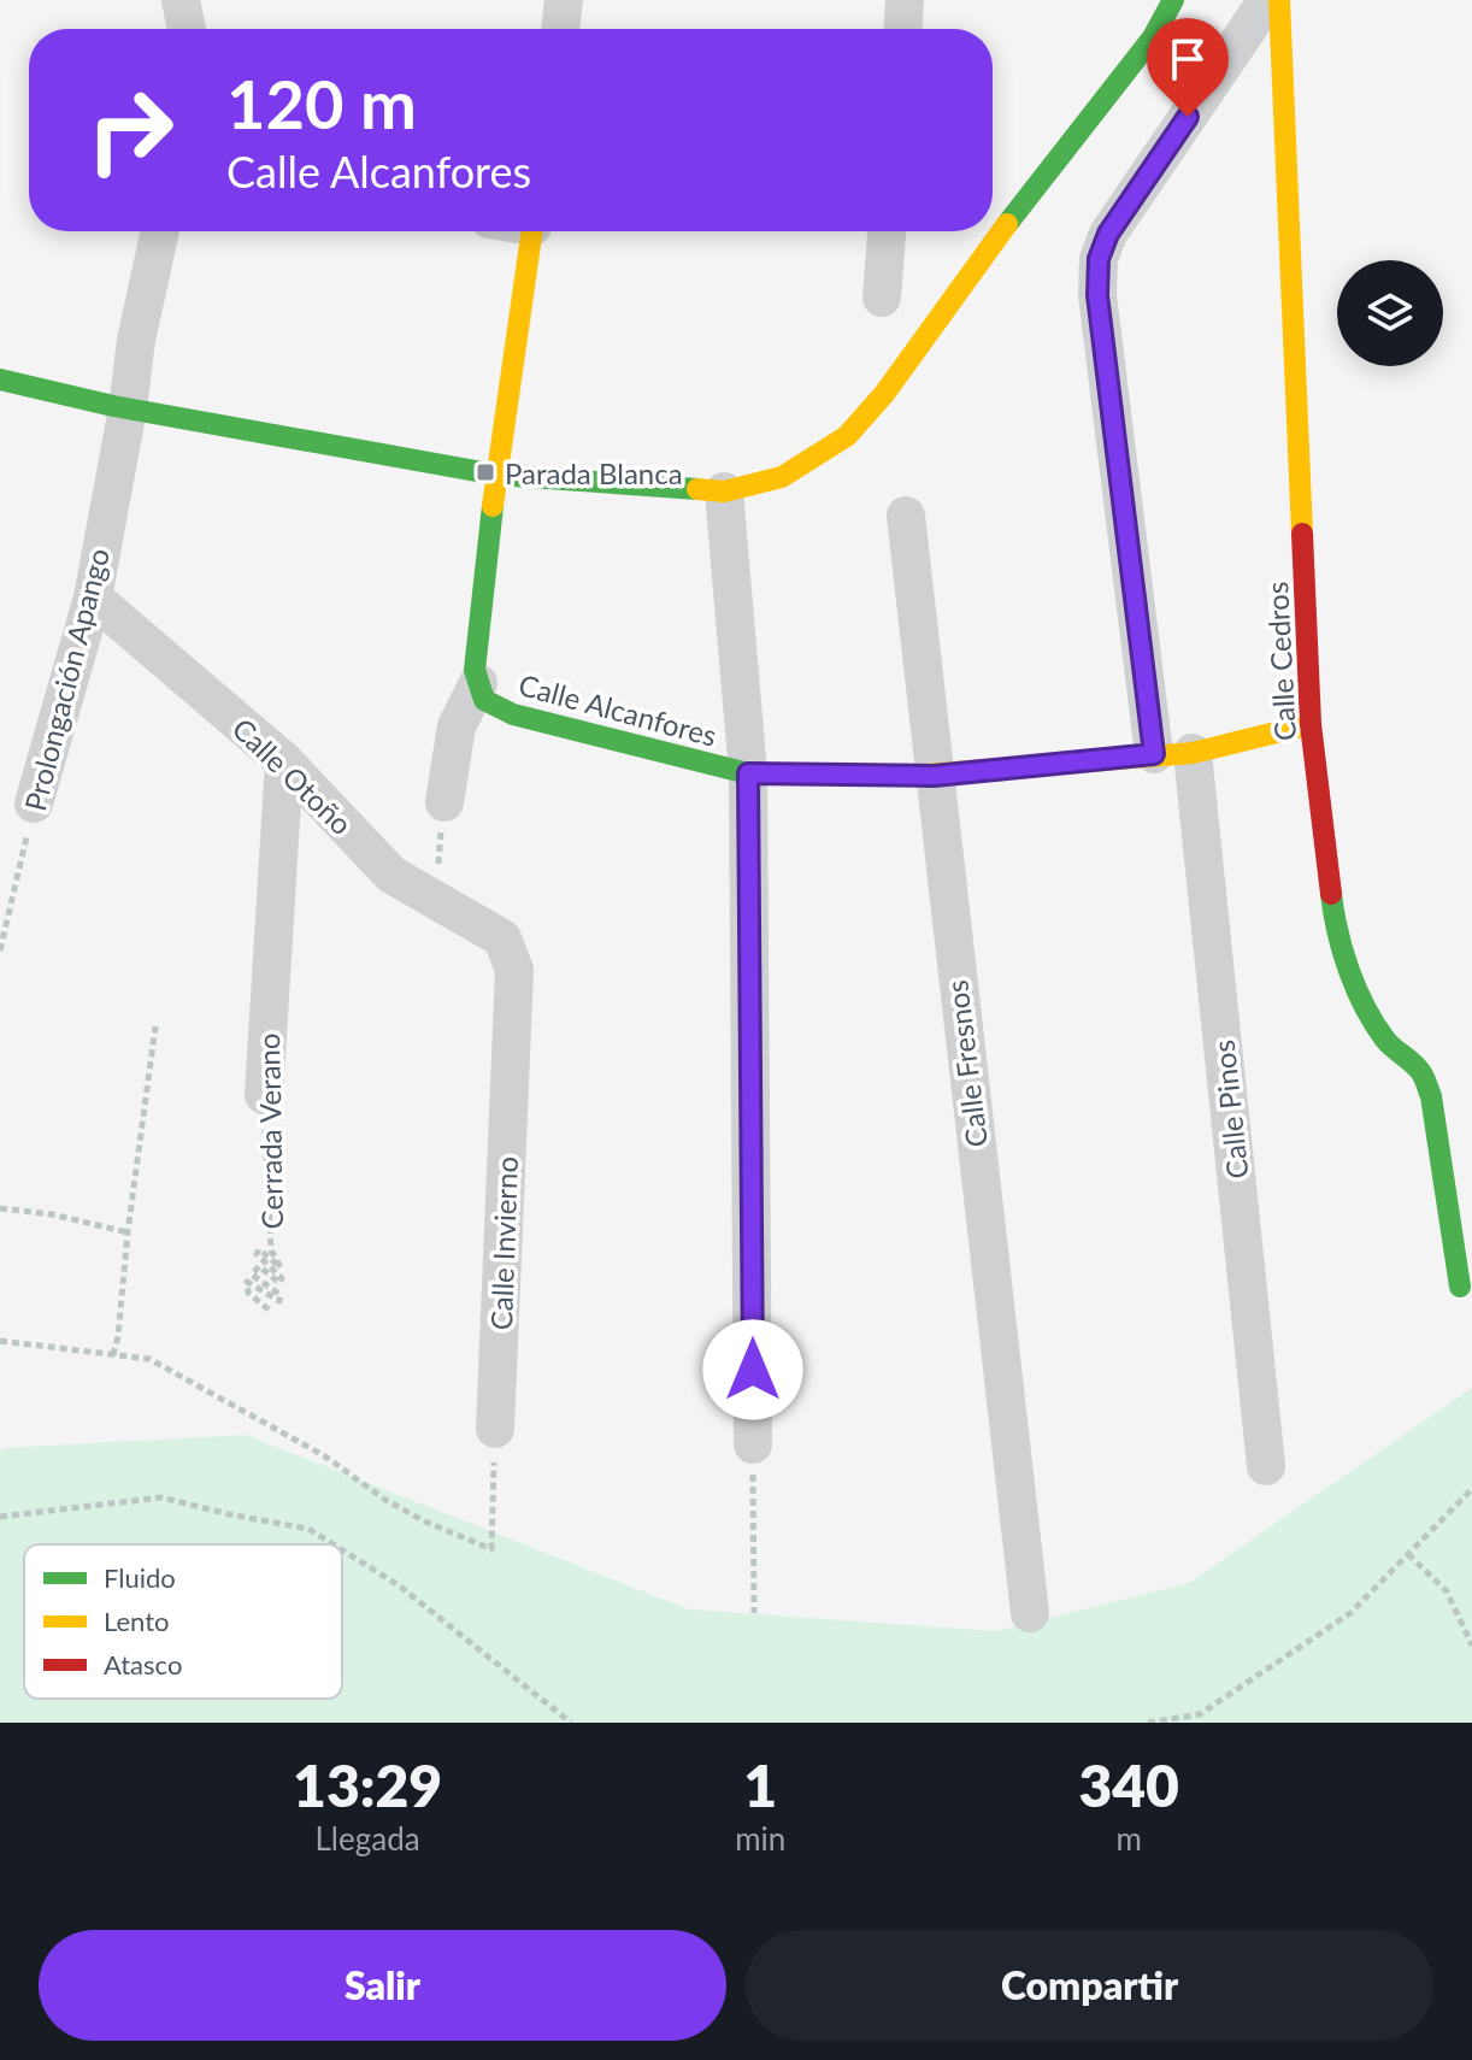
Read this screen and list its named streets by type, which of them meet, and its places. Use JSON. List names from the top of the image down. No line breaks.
{"streets":{"street":["Calle Cedros","Prolongación Apango","Calle Alcanfores","Calle Otoño","Calle Fresnos","Calle Pinos","Cerrada Verano","Calle Invierno"]},"crossings":[["Calle Cedros","Calle Alcanfores"],["Prolongación Apango","Calle Otoño"],["Calle Alcanfores","Calle Fresnos"],["Calle Alcanfores","Calle Pinos"],["Calle Otoño","Cerrada Verano"],["Calle Otoño","Calle Invierno"]],"places":{"transit":["Parada Blanca"]},"legend":["Fluido","Lento","Atasco"],"page":{"turn":["120 m","Calle Alcanfores"],"eta":["13:29","Llegada","1","min","340","m"],"buttons":["Salir","Compartir"]}}
